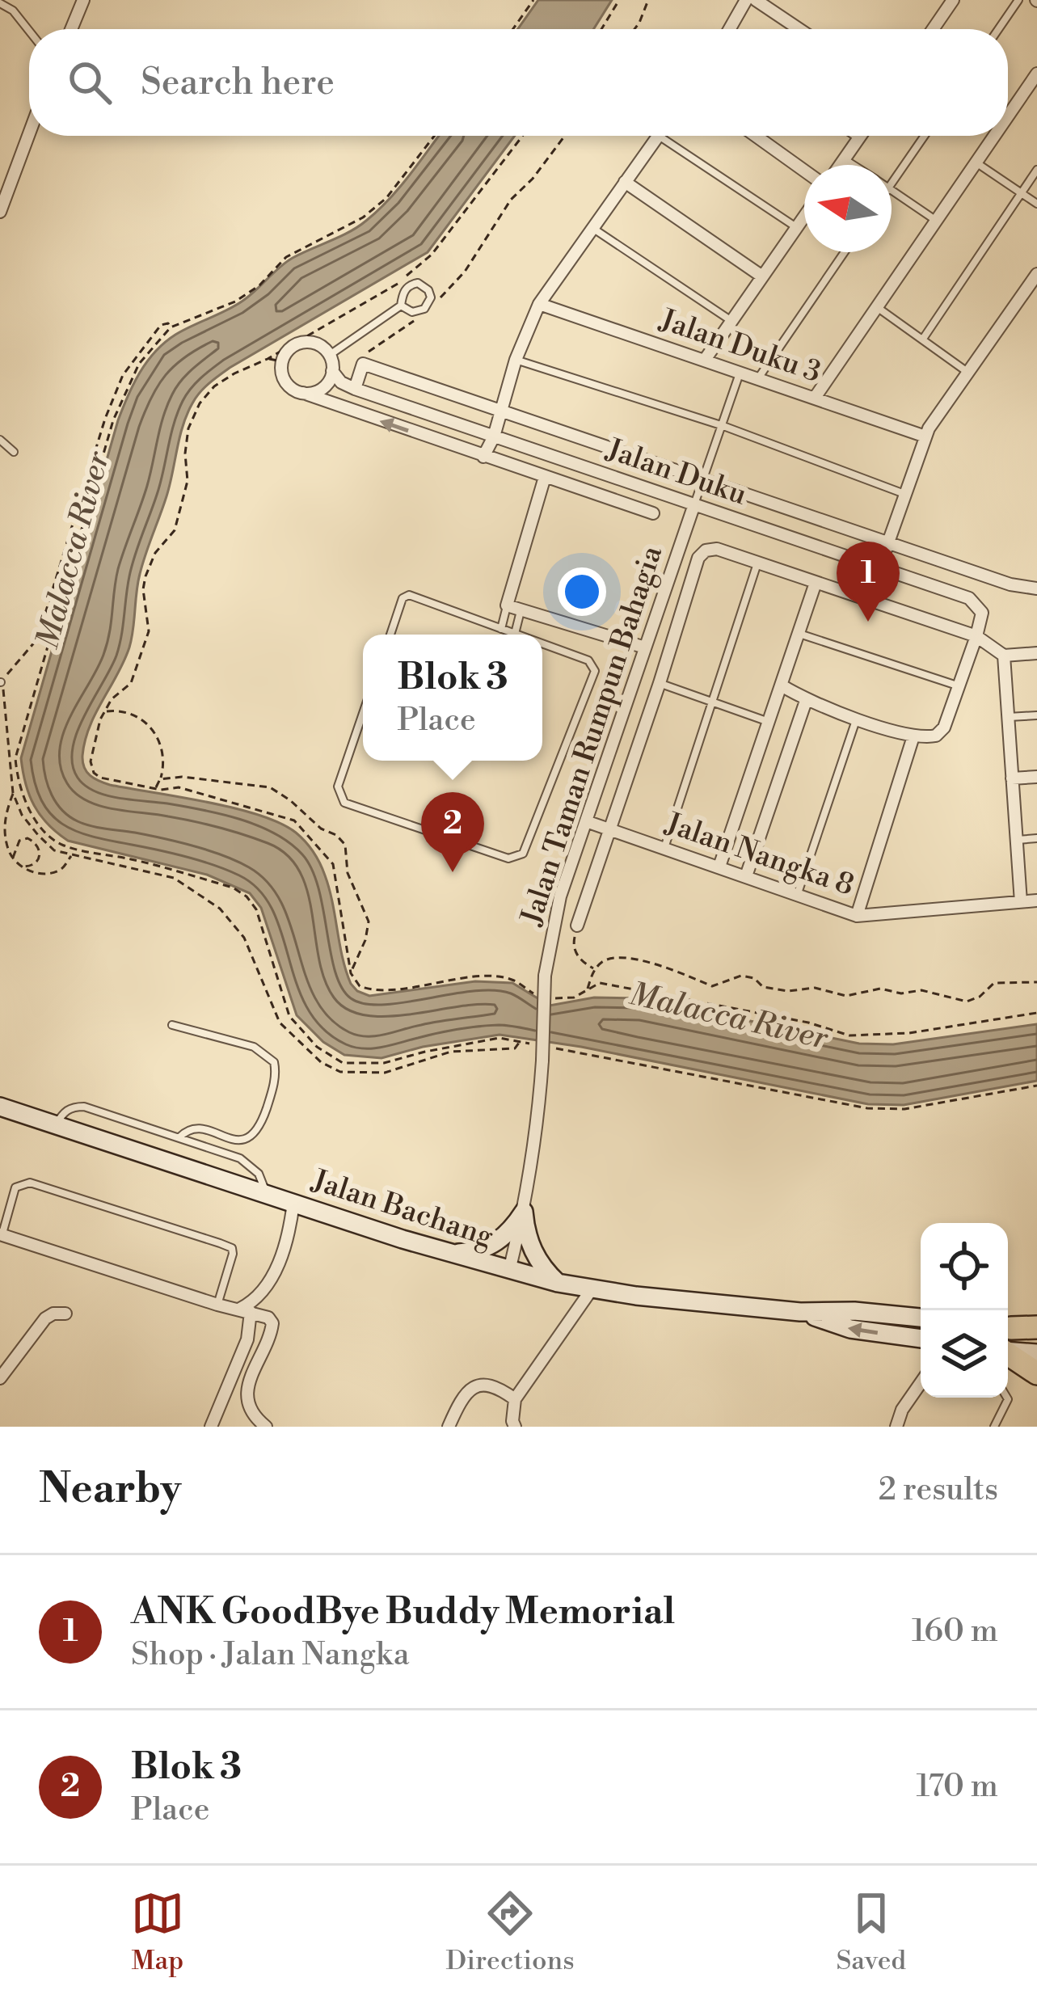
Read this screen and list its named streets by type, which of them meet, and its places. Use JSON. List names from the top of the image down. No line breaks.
{"streets":{"street":["Jalan Duku 3","Jalan Duku","Jalan Taman Rumpun Bahagia","Jalan Nangka 8","Jalan Bachang"]},"crossings":[["Jalan Duku","Jalan Taman Rumpun Bahagia"],["Jalan Taman Rumpun Bahagia","Jalan Nangka 8"],["Jalan Taman Rumpun Bahagia","Jalan Bachang"]],"water":["Malacca River"],"north":"left","page":{"search":"Search here","pins":["1","2"],"popup":["Blok 3","Place"],"heading":["Nearby","2 results"],"list":[{"mark":"1","name":"ANK GoodBye Buddy Memorial","note":"Shop · Jalan Nangka","value":"160 m"},{"mark":"2","name":"Blok 3","note":"Place","value":"170 m"}],"nav":["Map","Directions","Saved"]}}
